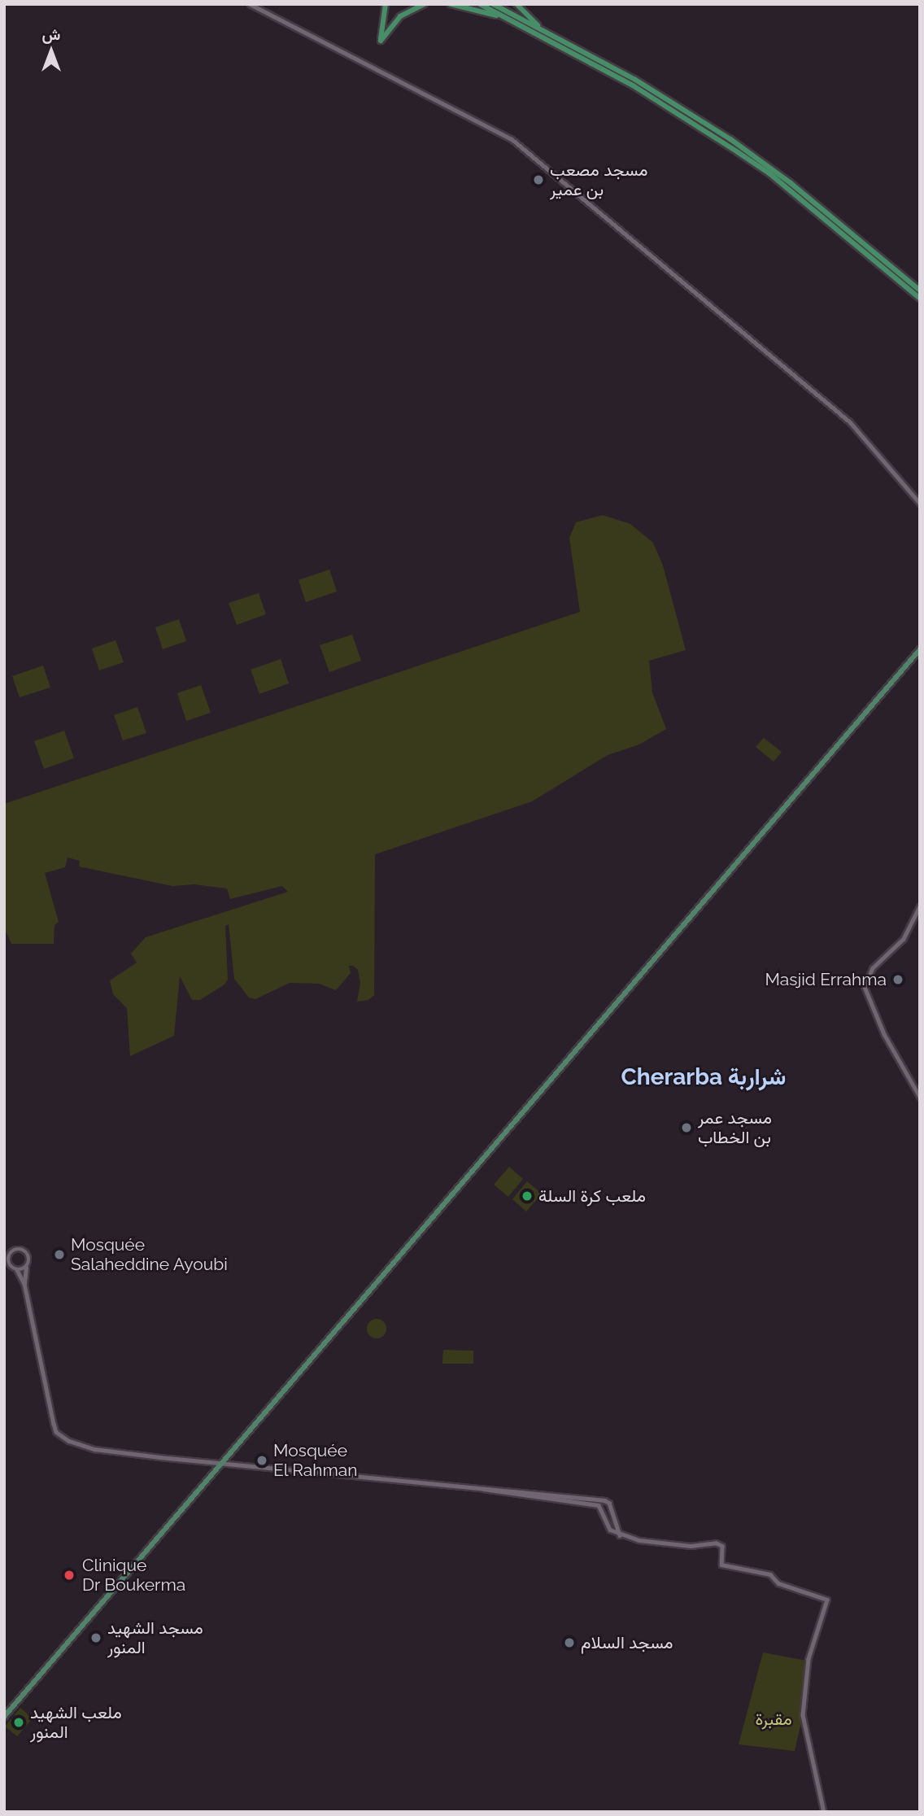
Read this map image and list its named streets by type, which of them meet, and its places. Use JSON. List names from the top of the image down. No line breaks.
{"districts":["Cherarba شراربة"],"parks":["مقبرة"],"places":["مسجد مصعب بن عمير","Masjid Errahma","مسجد عمر بن الخطاب","ملعب كرة السلة","Mosquée Salaheddine Ayoubi","Mosquée El Rahman","Clinique Dr Boukerma","مسجد الشهيد المنور","مسجد السلام","ملعب الشهيد المنور"],"north":"top"}
